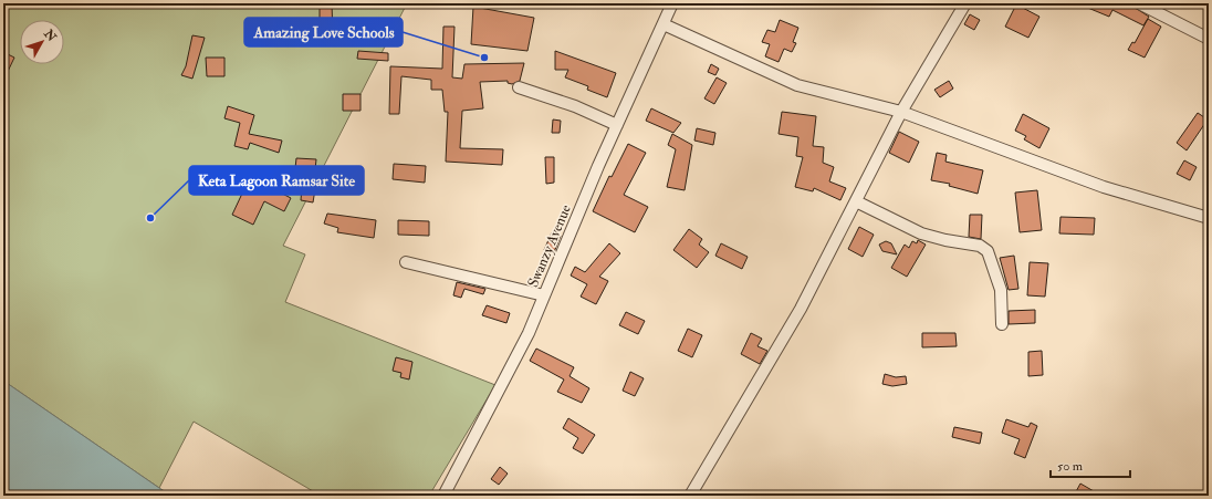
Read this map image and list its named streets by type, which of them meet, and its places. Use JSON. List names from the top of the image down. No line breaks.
{"streets":{"street":["Swanzy Avenue"]},"places":["Amazing Love Schools","Keta Lagoon Ramsar Site"],"scale_bar":"50 m","north":"top right"}
